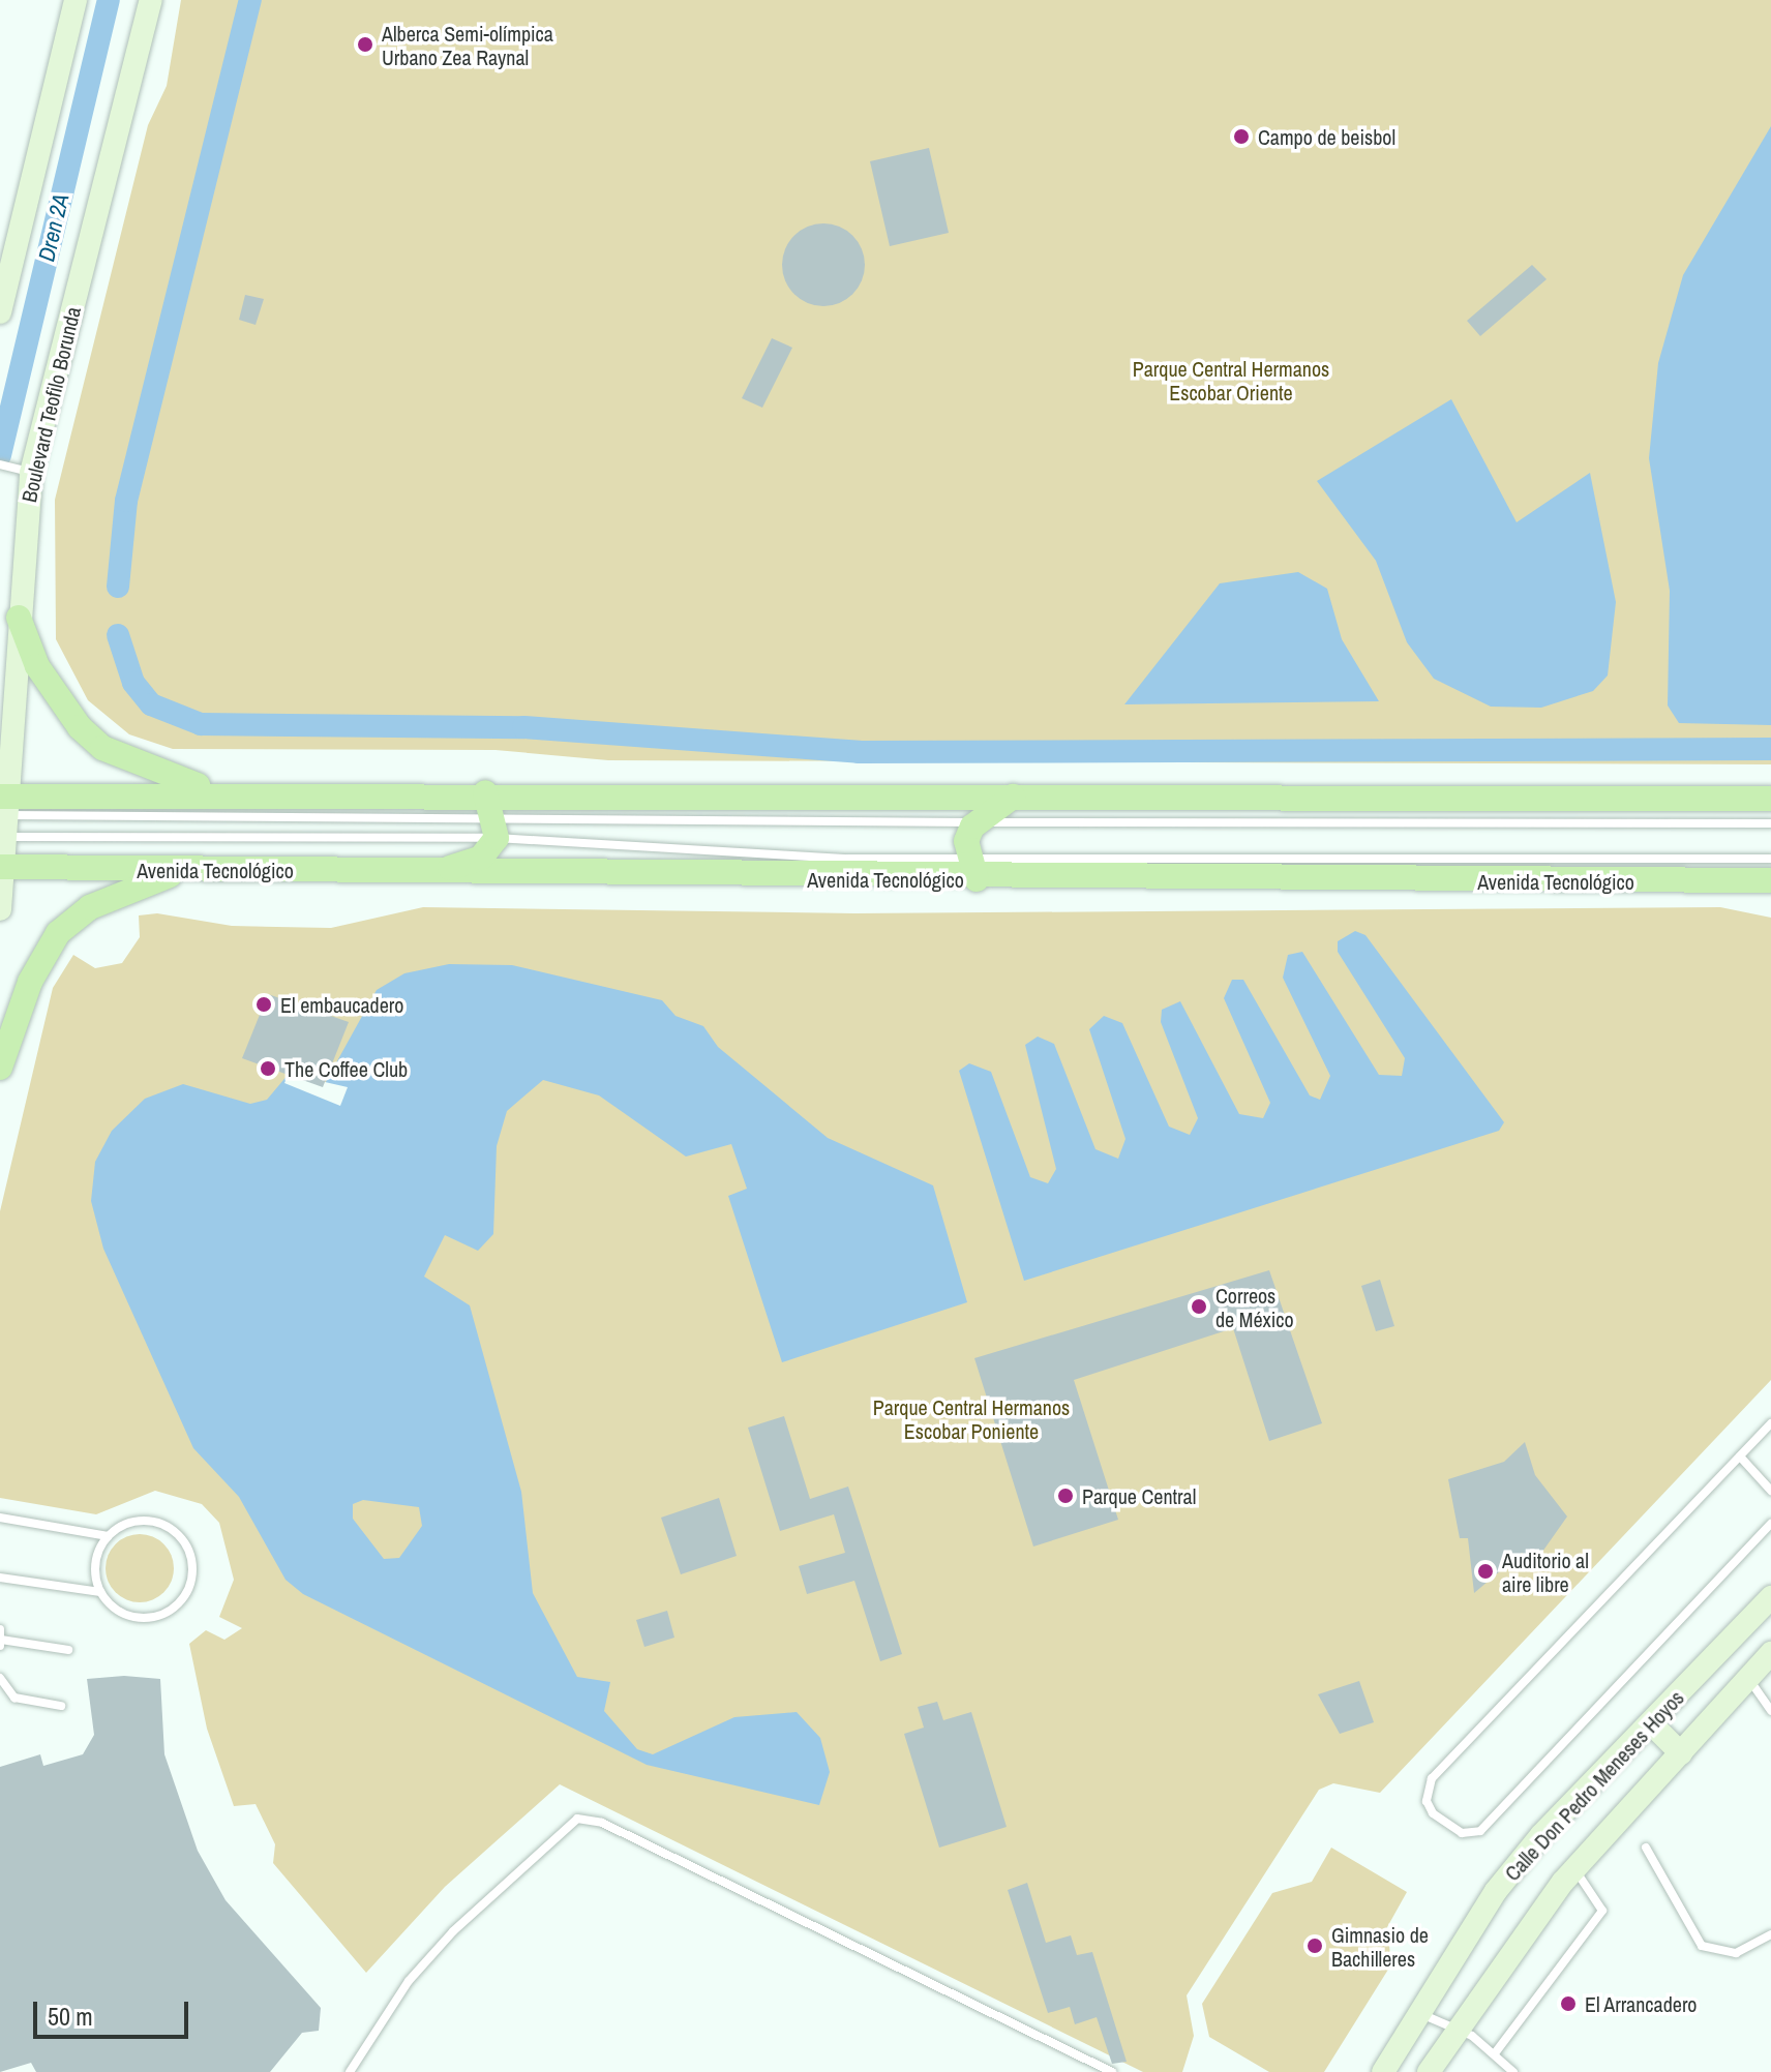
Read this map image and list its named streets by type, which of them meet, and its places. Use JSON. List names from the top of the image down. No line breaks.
{"streets":{"main road":["Avenida Tecnológico"],"street":["Boulevard Teofilo Borunda","Calle Don Pedro Meneses Hoyos"]},"crossings":[["Boulevard Teofilo Borunda","Avenida Tecnológico"]],"water":["Dren 2A"],"parks":["Parque Central Hermanos Escobar Oriente","Parque Central Hermanos Escobar Poniente"],"places":["Alberca Semi-olímpica Urbano Zea Raynal","Campo de beisbol","El embaucadero","The Coffee Club","Correos de México","Parque Central","Auditorio al aire libre","Gimnasio de Bachilleres","El Arrancadero"],"scale_bar":"50 m"}
